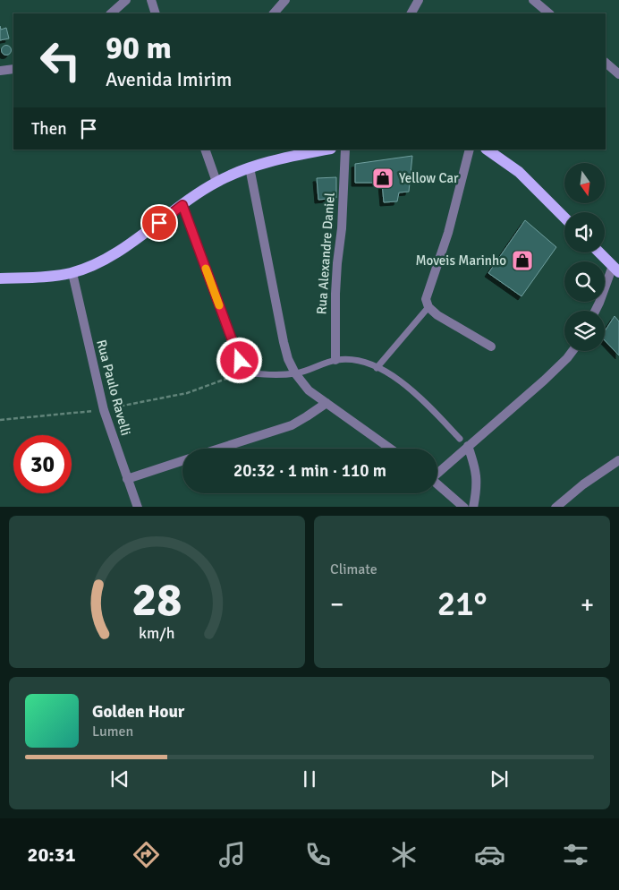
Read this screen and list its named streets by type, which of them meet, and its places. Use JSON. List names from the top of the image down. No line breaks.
{"streets":{"street":["Rua Alexandre Daniel","Rua Paulo Ravelli"]},"places":{"shop":["Yellow Car","Moveis Marinho"]},"north":"bottom","page":{"turn":["90 m","Avenida Imirim"],"then":"Then","limit":"30","trip":"20:32 · 1 min · 110 m","tile":"Climate","heat":["−","21°","+"],"song":["Golden Hour","Lumen"],"tabs":"20:31","gauge":["28","km/h"]}}
